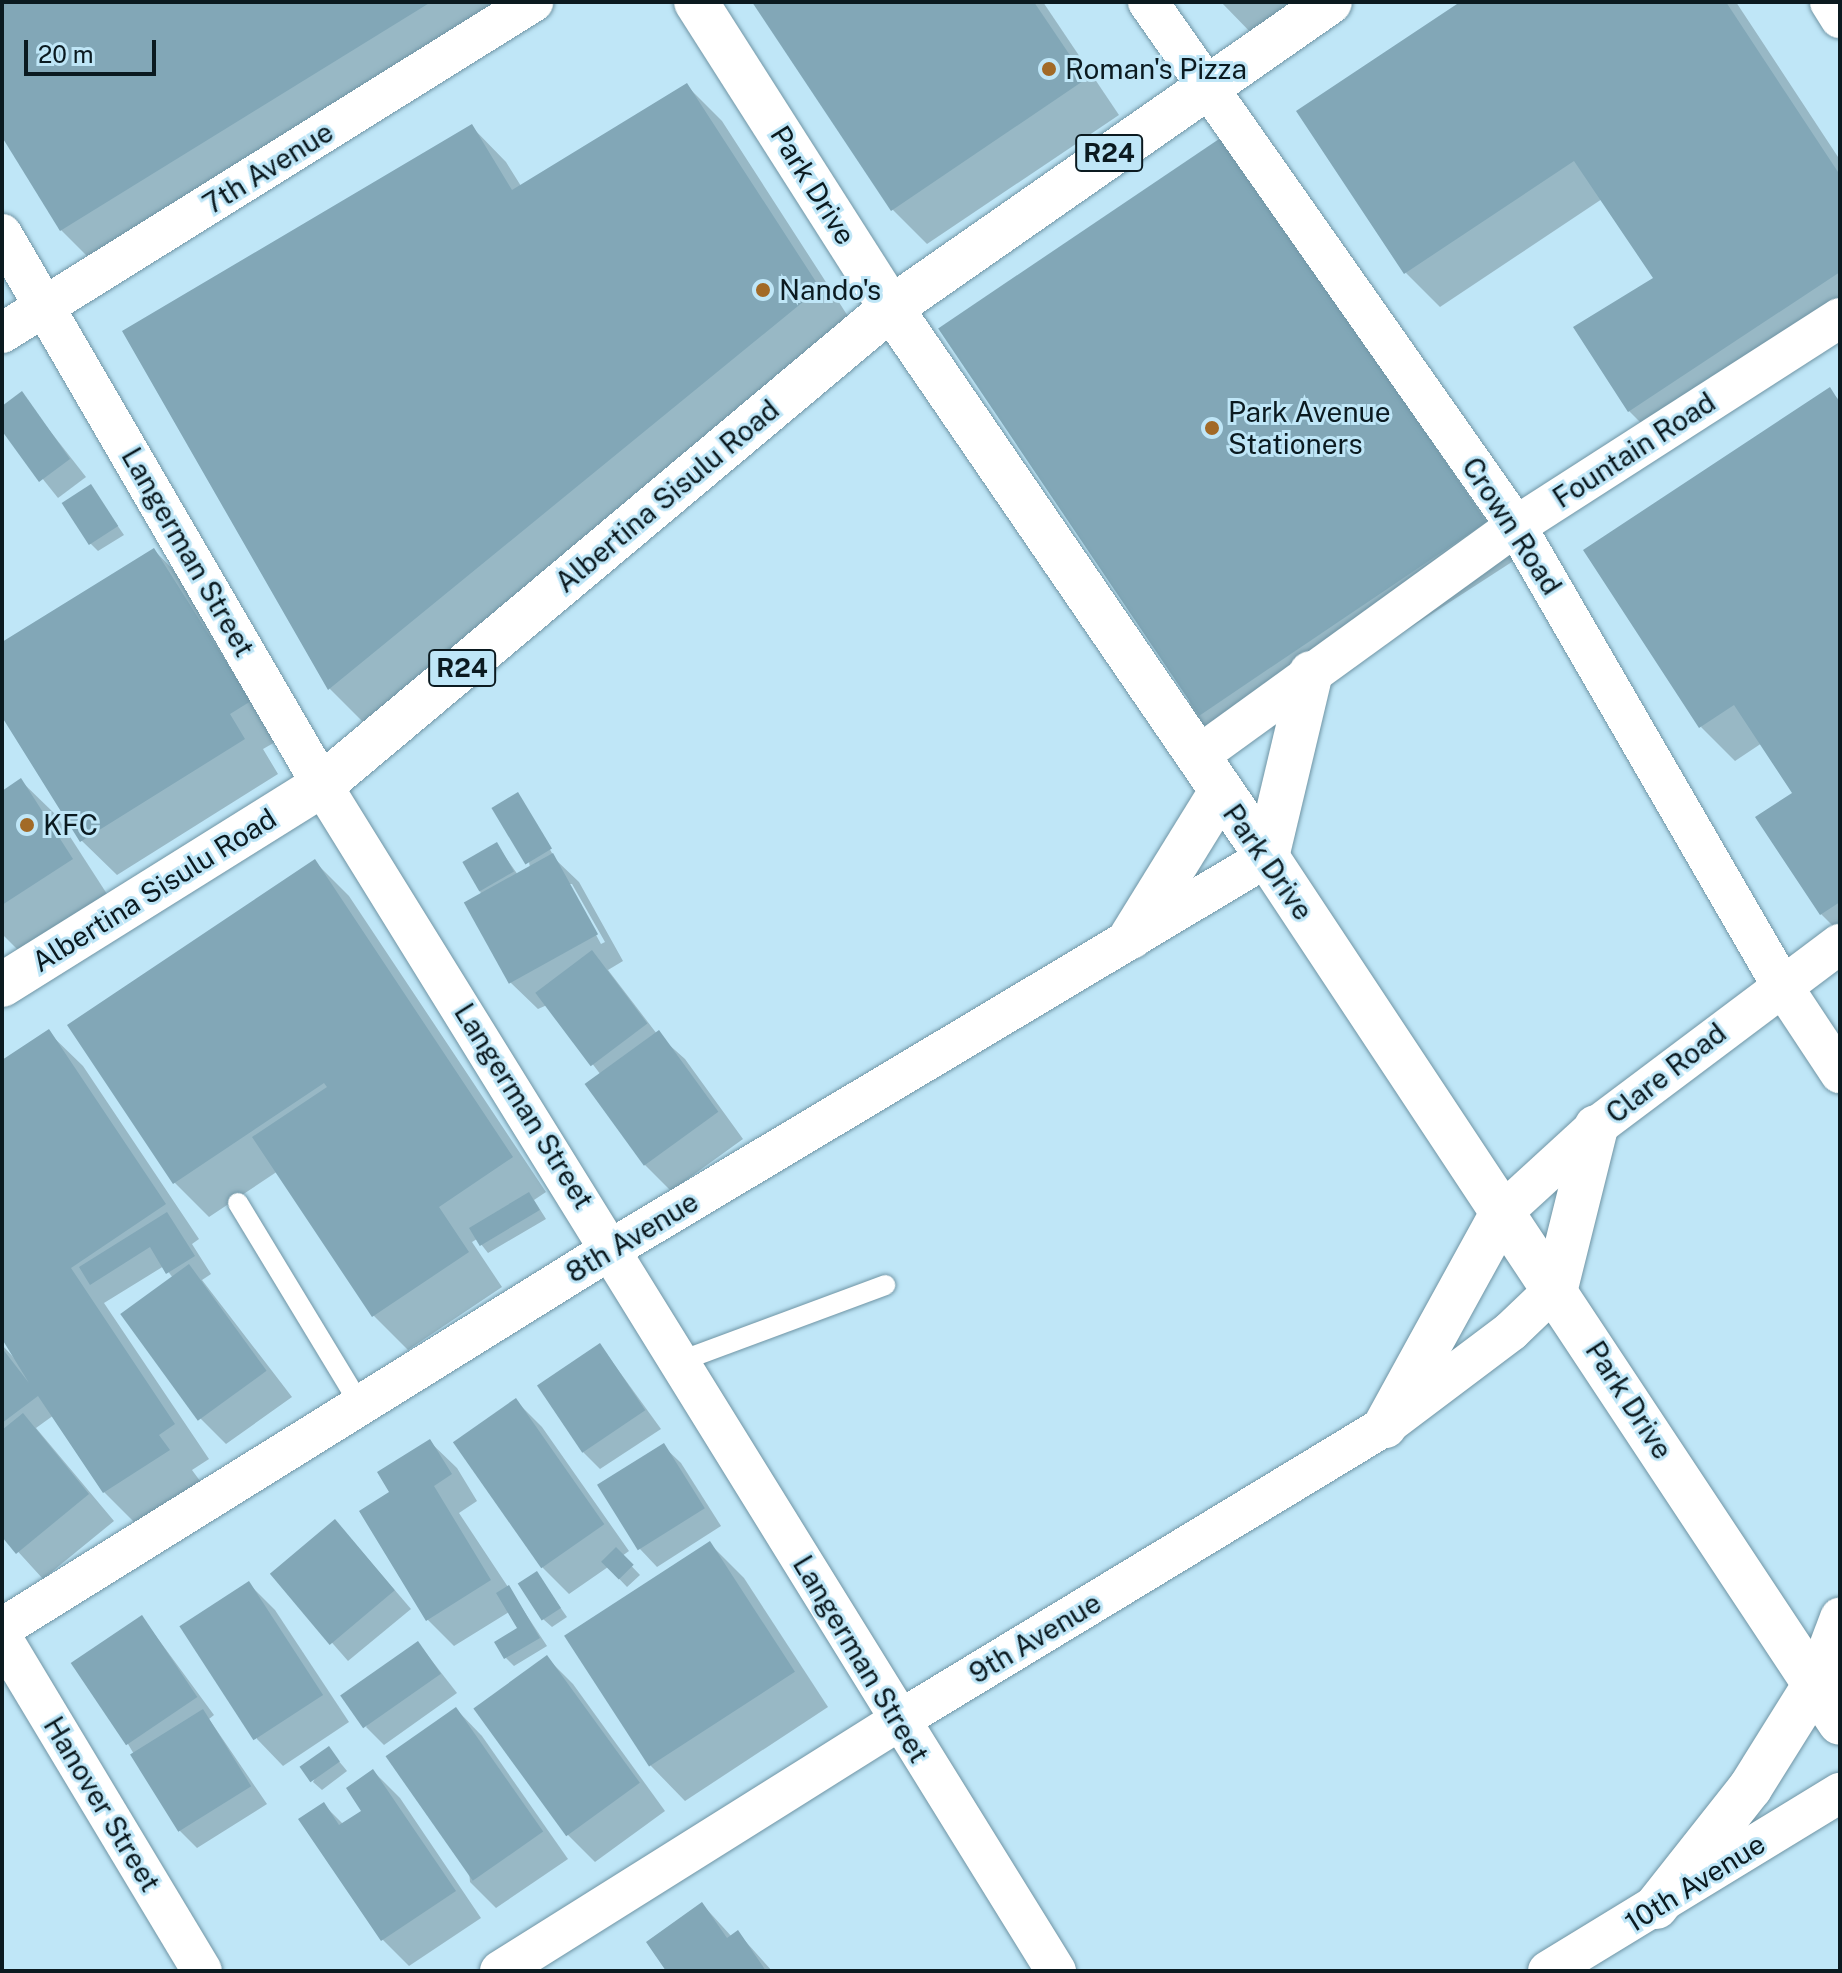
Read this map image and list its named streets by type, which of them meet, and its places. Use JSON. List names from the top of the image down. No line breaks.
{"streets":{"street":["R24","7th Avenue","Park Drive","Fountain Road","Albertina Sisulu Road","Crown Road","Langerman Street","Clare Road","8th Avenue","9th Avenue","Hanover Street","10th Avenue"]},"crossings":[["7th Avenue","Langerman Street"],["Park Drive","Fountain Road"],["Park Drive","Albertina Sisulu Road"],["Park Drive","Clare Road"],["Park Drive","8th Avenue"],["Park Drive","9th Avenue"],["Fountain Road","Crown Road"],["Albertina Sisulu Road","Crown Road"],["Albertina Sisulu Road","Langerman Street"],["Crown Road","Clare Road"],["Langerman Street","8th Avenue"],["Langerman Street","9th Avenue"]],"places":["Roman's Pizza","Nando's","Park Avenue Stationers","KFC"],"scale_bar":"20 m"}
